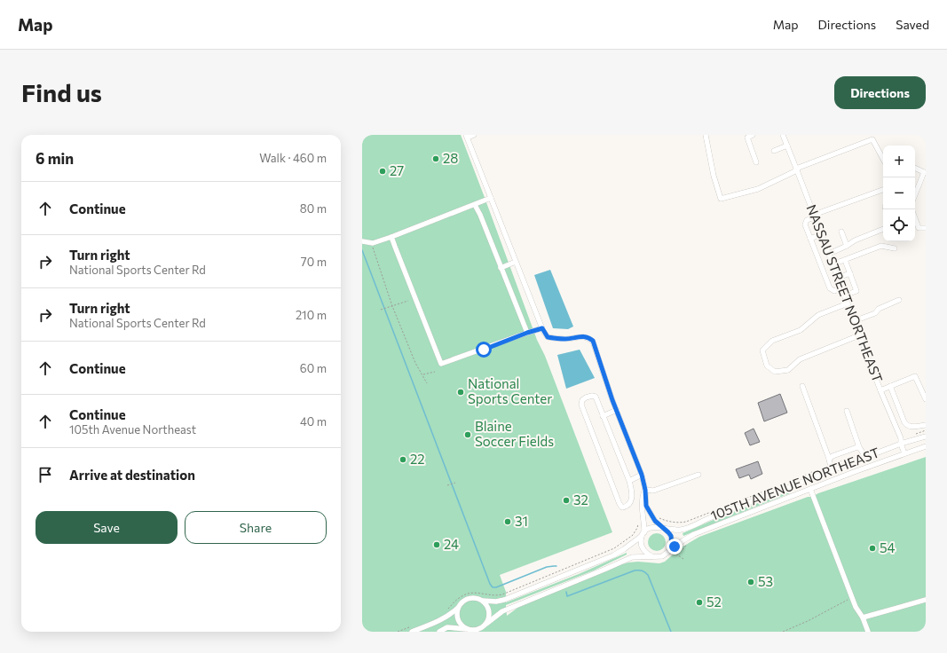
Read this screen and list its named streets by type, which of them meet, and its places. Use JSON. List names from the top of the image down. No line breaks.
{"streets":{"street":["NASSAU STREET NORTHEAST","105TH AVENUE NORTHEAST"]},"crossings":[["NASSAU STREET NORTHEAST","105TH AVENUE NORTHEAST"]],"places":["28","27","National Sports Center","Blaine Soccer Fields","22","32","31","24","54","53","52"],"page":{"header":"Map","nav":["Map","Directions","Saved"],"buttons":["Directions",["Save","Share"]],"title":"Find us","heading":["6 min","Walk · 460 m"],"map_buttons":["+","−"],"list":[["Continue","80 m"],["Turn right","National Sports Center Rd","70 m"],["Turn right","National Sports Center Rd","210 m"],["Continue","60 m"],["Continue","105th Avenue Northeast","40 m"],"Arrive at destination"]}}
